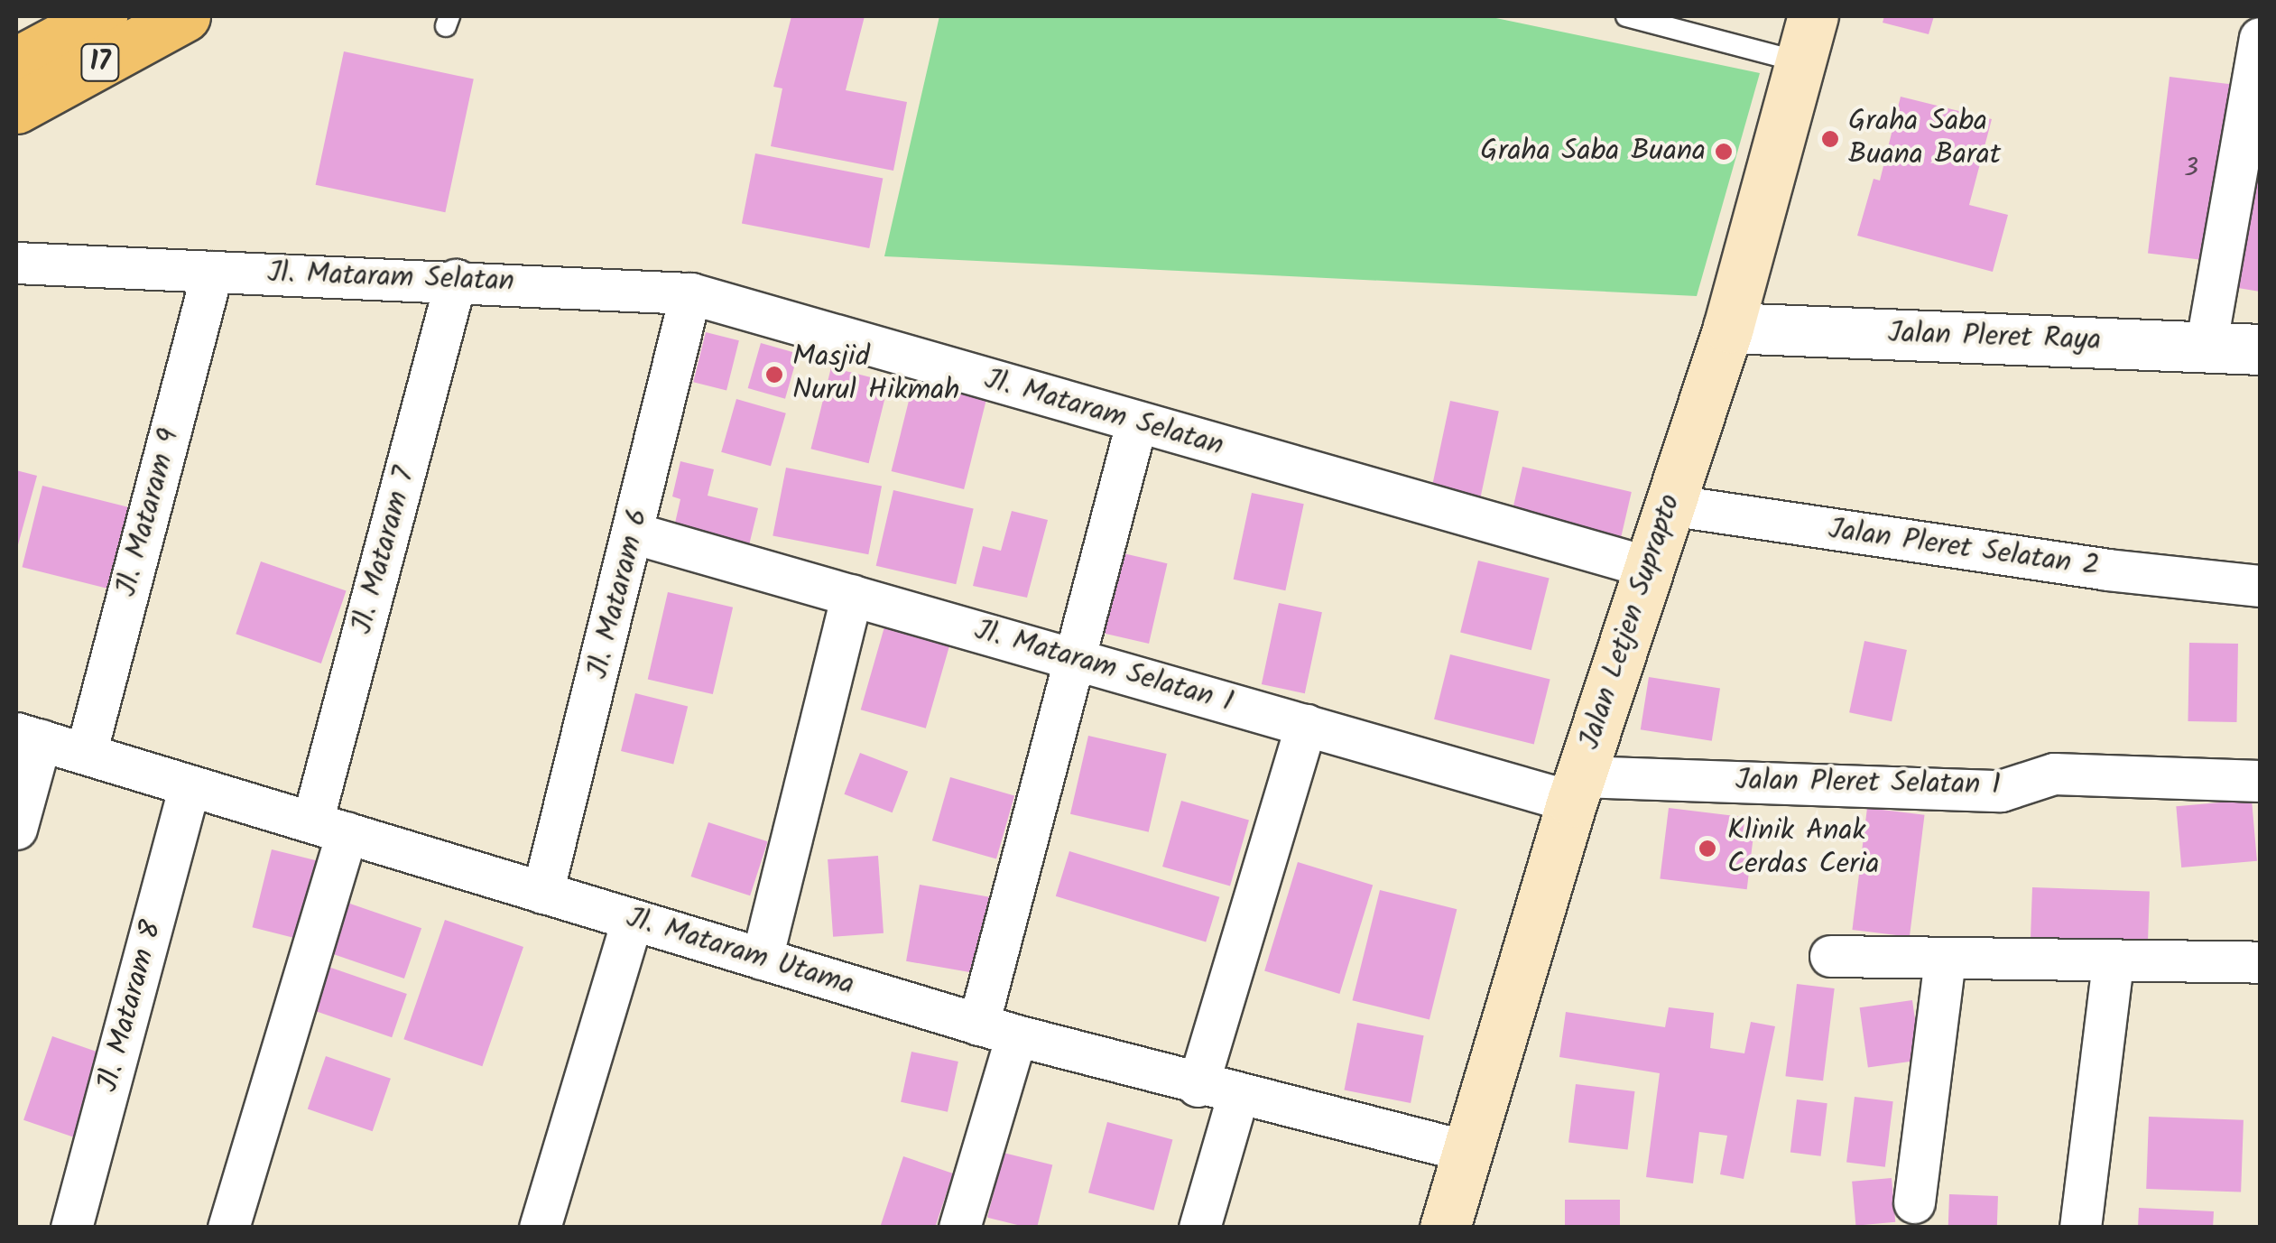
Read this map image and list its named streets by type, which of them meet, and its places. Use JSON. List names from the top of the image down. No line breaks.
{"streets":{"highway":["17"],"main road":["Jalan Letjen Suprapto"],"street":["Jl. Mataram Selatan","Jalan Pleret Raya","Jl. Mataram 9","Jalan Pleret Selatan 2","Jl. Mataram 7","Jl. Mataram 6","Jl. Mataram Selatan 1","Jalan Pleret Selatan 1","Jl. Mataram Utama","Jl. Mataram 8"]},"crossings":[["Jl. Mataram Selatan","Jl. Mataram 9"],["Jl. Mataram Selatan","Jl. Mataram 7"],["Jl. Mataram Selatan","Jl. Mataram 6"],["Jl. Mataram Selatan","Jalan Letjen Suprapto"],["Jalan Pleret Raya","Jalan Letjen Suprapto"],["Jl. Mataram 9","Jl. Mataram Utama"],["Jalan Pleret Selatan 2","Jalan Letjen Suprapto"],["Jl. Mataram 7","Jl. Mataram Utama"],["Jl. Mataram 6","Jl. Mataram Selatan 1"],["Jl. Mataram 6","Jl. Mataram Utama"],["Jalan Letjen Suprapto","Jl. Mataram Selatan 1"],["Jalan Letjen Suprapto","Jalan Pleret Selatan 1"],["Jalan Letjen Suprapto","Jl. Mataram Utama"],["Jl. Mataram Selatan 1","Jalan Pleret Selatan 1"],["Jl. Mataram Utama","Jl. Mataram 8"]],"places":["Graha Saba Buana Barat","Graha Saba Buana","Masjid Nurul Hikmah","Klinik Anak Cerdas Ceria"],"house_numbers":["3"]}
